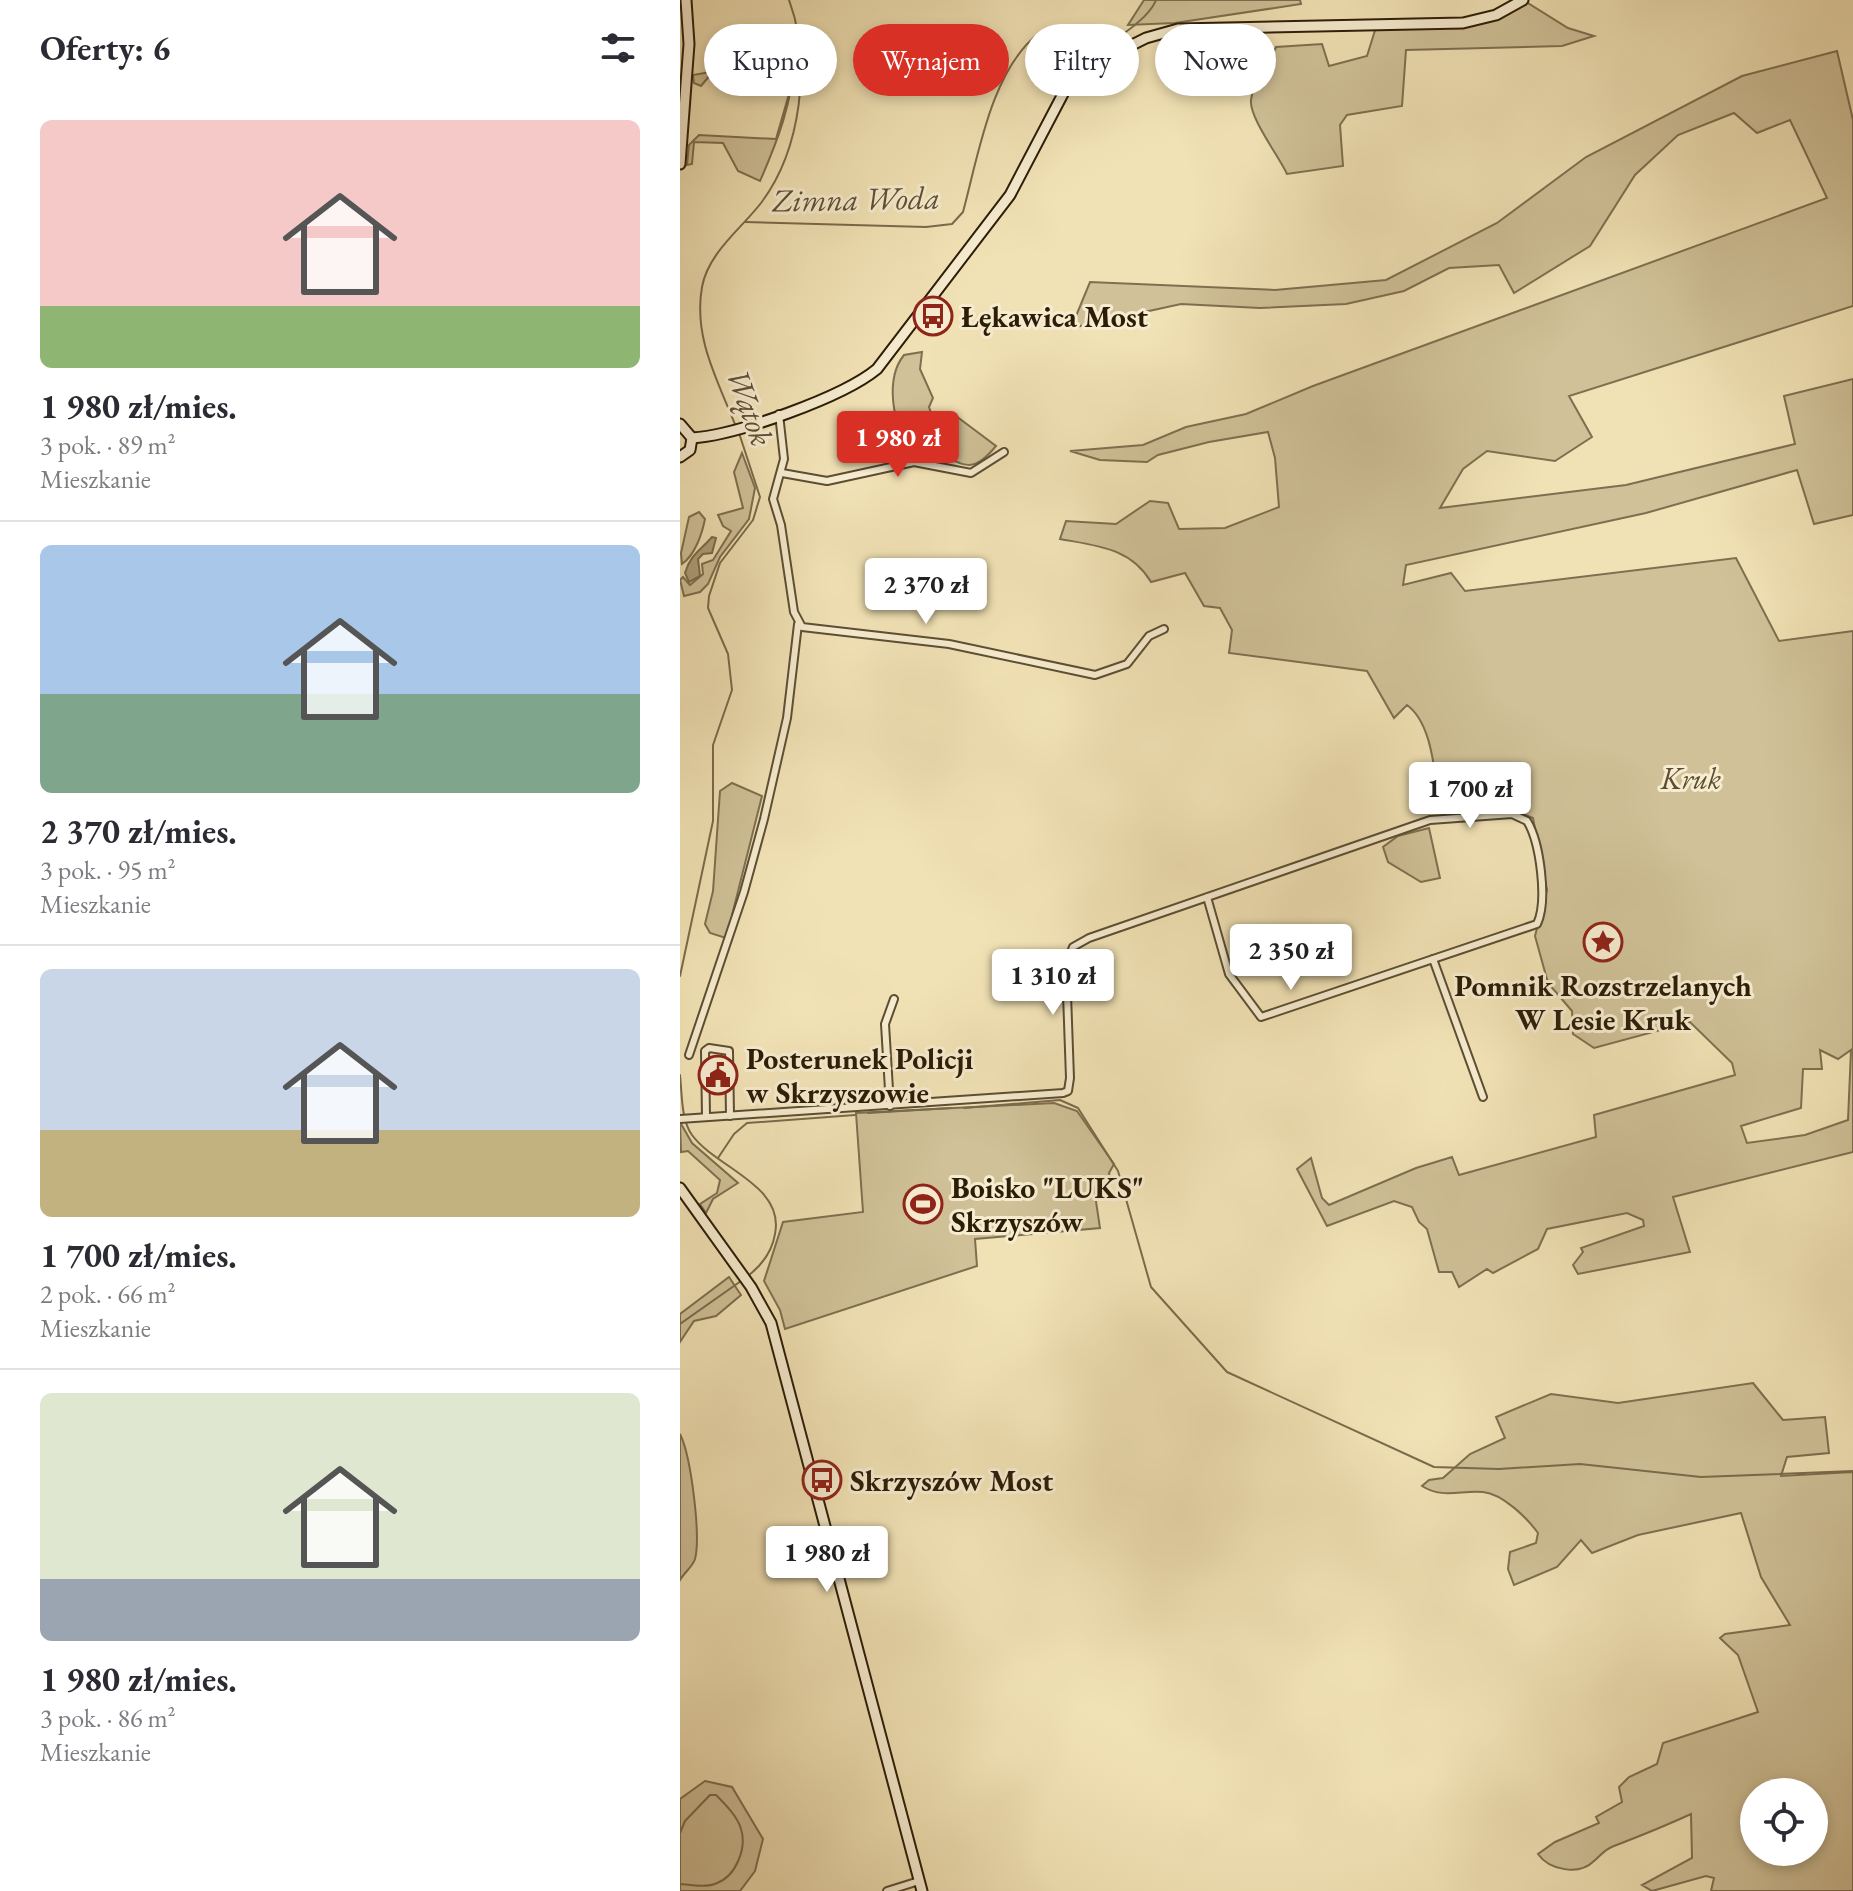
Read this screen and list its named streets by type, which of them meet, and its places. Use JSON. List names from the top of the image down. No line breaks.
{"water":["Zimna Woda","Wątok"],"parks":["Kruk"],"places":{"bus stop":["Łękawica Most","Skrzyszów Most"],"place":["Pomnik Rozstrzelanych W Lesie Kruk"],"public building":["Posterunek Policji w Skrzyszowie"],"sports":["Boisko \"LUKS\" Skrzyszów"]},"page":{"heading":"Oferty: 6","chip":["Kupno","Wynajem","Filtry","Nowe"],"list":[{"name":"1 980 zł/mies.","note":"3 pok. · 89 m² · Mieszkanie"},{"name":"2 370 zł/mies.","note":"3 pok. · 95 m² · Mieszkanie"},{"name":"1 700 zł/mies.","note":"2 pok. · 66 m² · Mieszkanie"},{"name":"1 980 zł/mies.","note":"3 pok. · 86 m² · Mieszkanie"}],"price":["1 980 zł","2 370 zł","1 700 zł","2 350 zł","1 310 zł","1 980 zł"]}}
